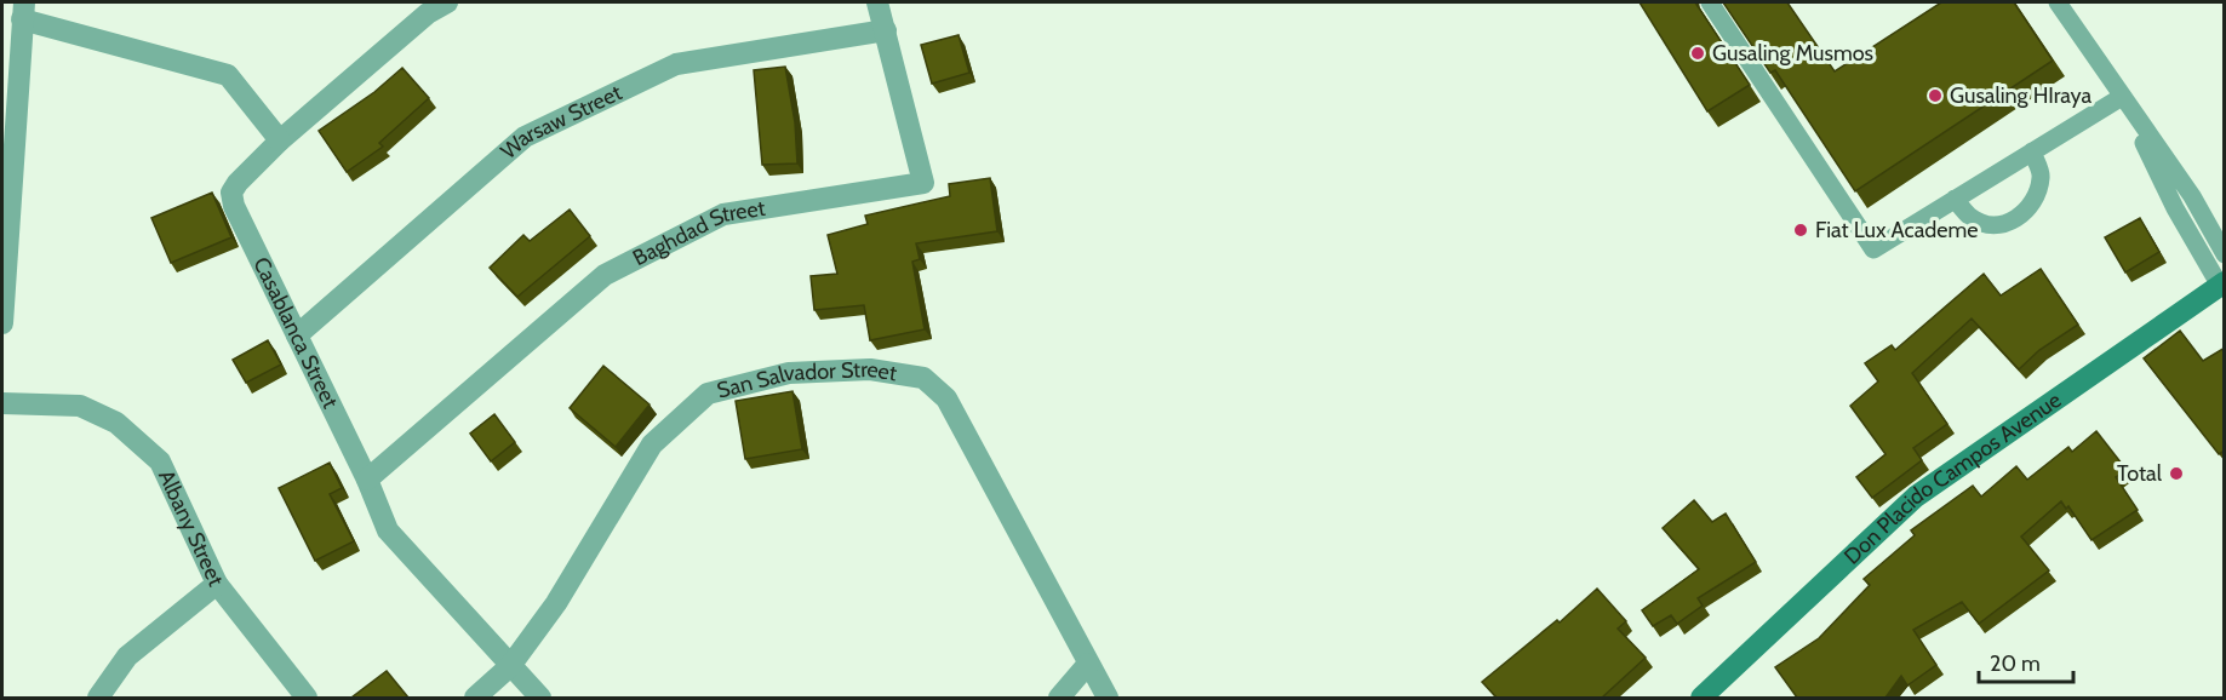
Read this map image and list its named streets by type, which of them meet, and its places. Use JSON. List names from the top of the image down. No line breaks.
{"streets":{"main road":["Don Placido Campos Avenue"],"street":["Warsaw Street","Baghdad Street","Casablanca Street","San Salvador Street","Albany Street"]},"crossings":[["Warsaw Street","Baghdad Street"],["Warsaw Street","Casablanca Street"],["Baghdad Street","Casablanca Street"],["Casablanca Street","San Salvador Street"]],"places":["Gusaling Musmos","Gusaling HIraya","Fiat Lux Academe","Total"],"scale_bar":"20 m"}
